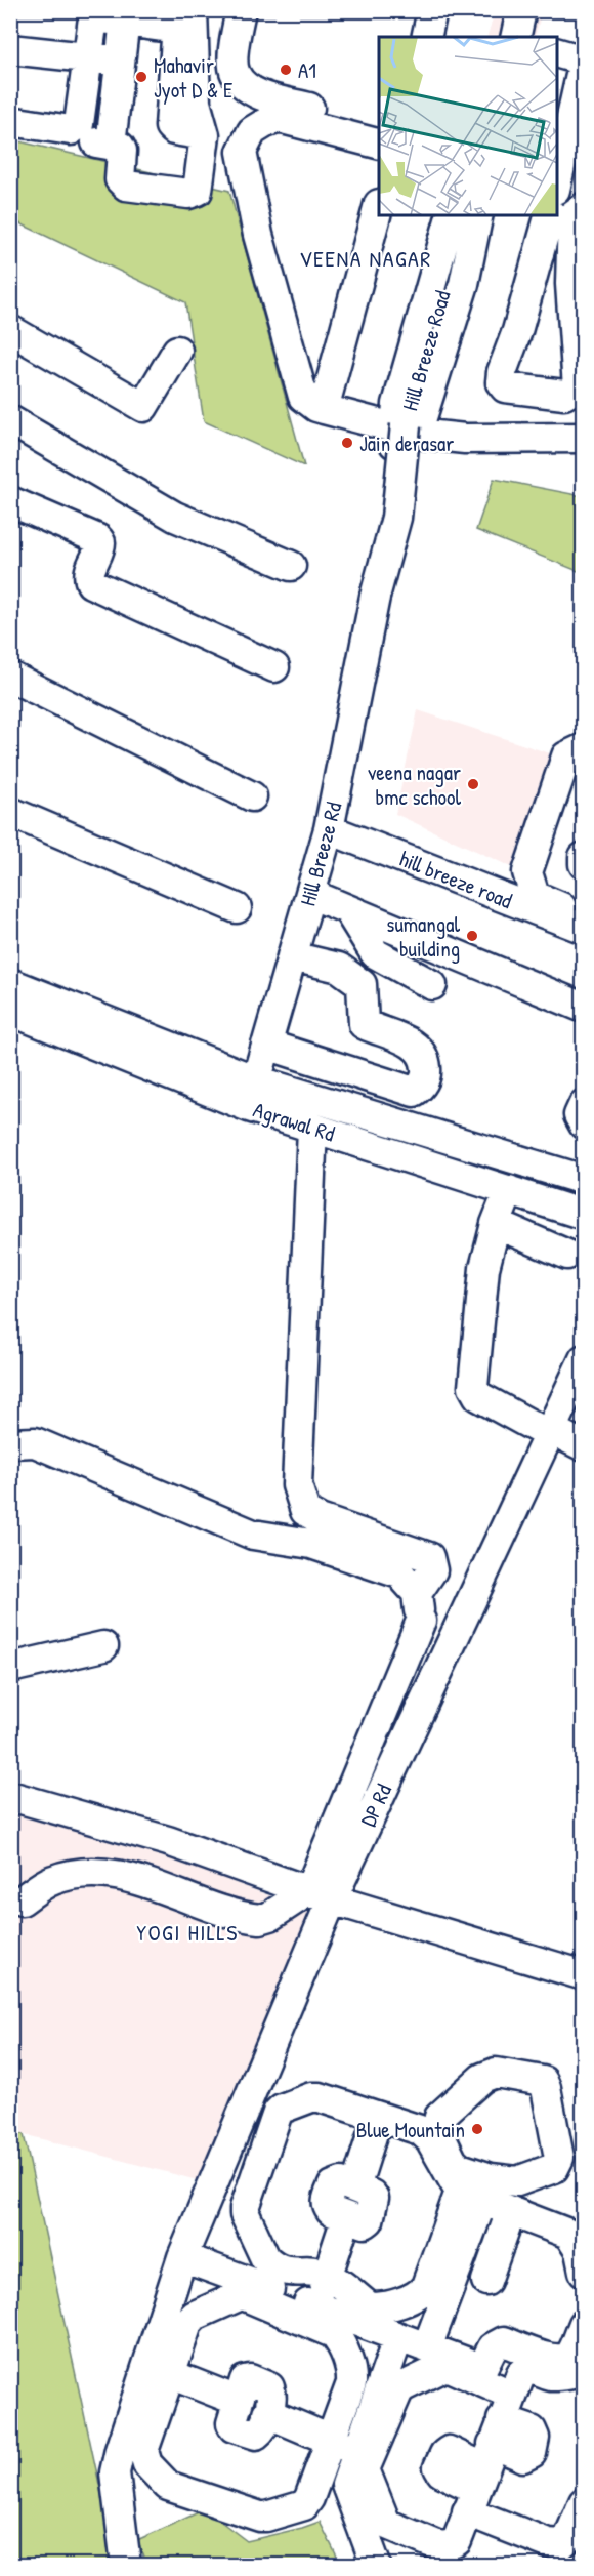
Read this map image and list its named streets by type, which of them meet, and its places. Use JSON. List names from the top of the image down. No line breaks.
{"streets":{"street":["Hill Breeze Road","Hill Breeze Rd","hill breeze road","Agrawal Rd","DP Rd"]},"crossings":[["Hill Breeze Road","Hill Breeze Rd"],["Hill Breeze Rd","hill breeze road"],["Hill Breeze Rd","Agrawal Rd"]],"districts":["VEENA NAGAR","YOGI HILLS"],"places":["A1","Mahavir Jyot D & E","Jain derasar","veena nagar bmc school","sumangal building","Blue Mountain"]}
